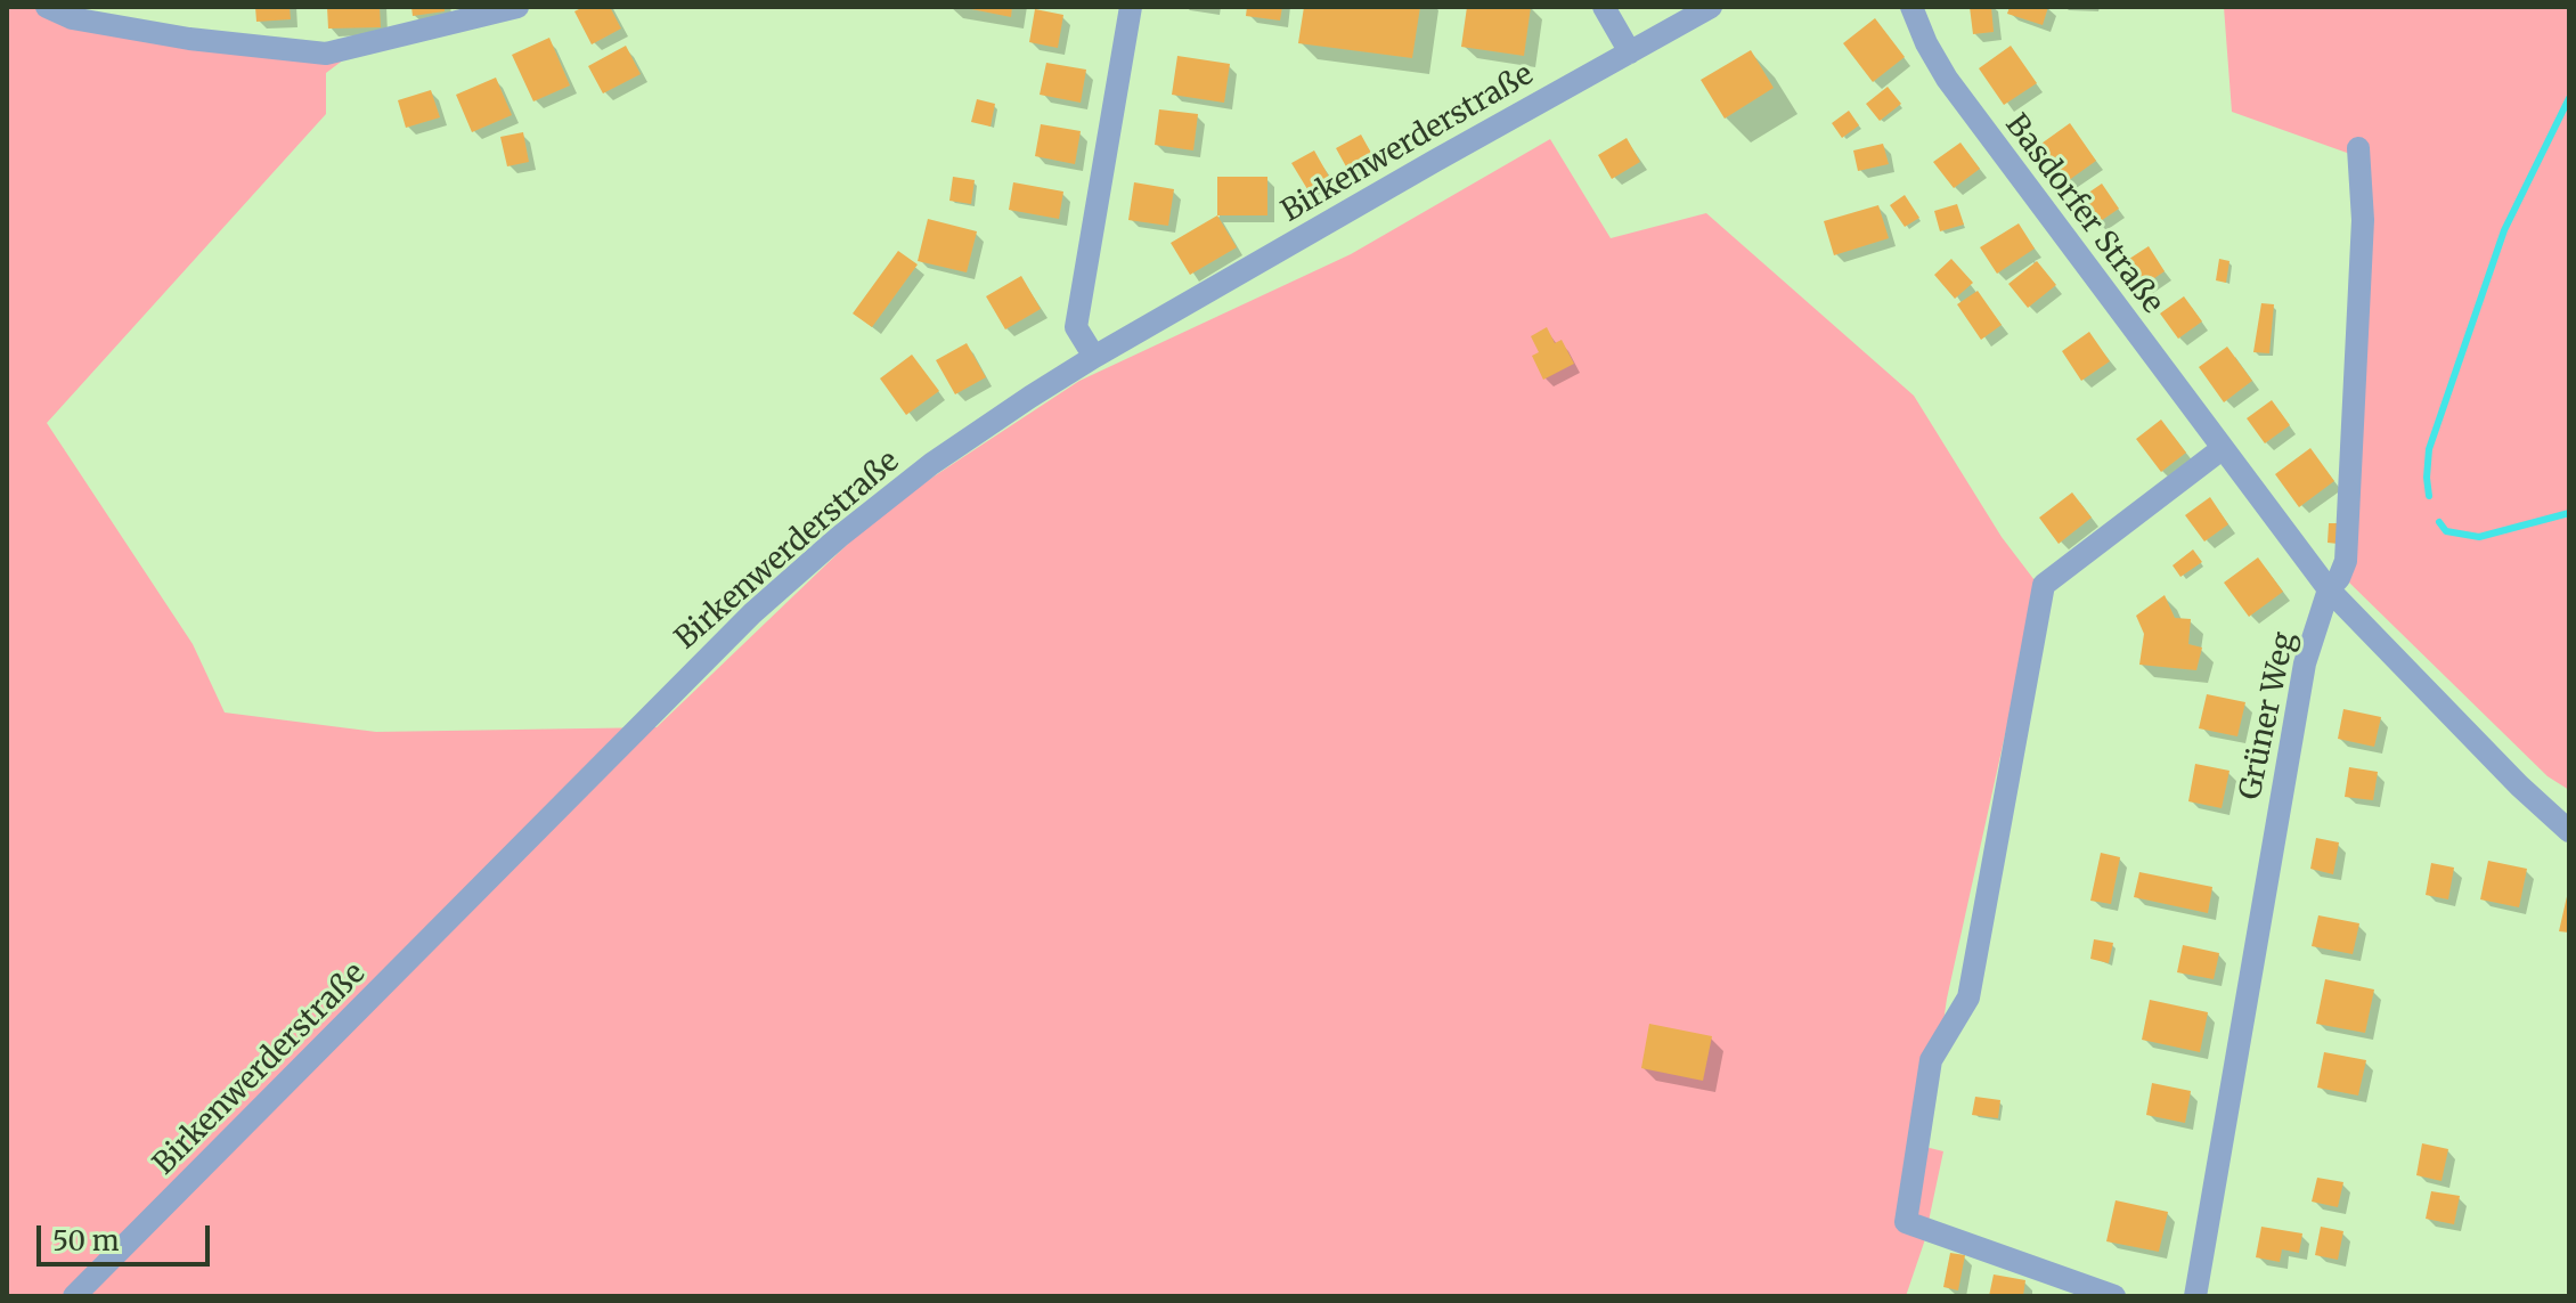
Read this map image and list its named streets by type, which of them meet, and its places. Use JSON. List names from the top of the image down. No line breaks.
{"streets":{"street":["Birkenwerderstraße","Basdorfer Straße","Grüner Weg"]},"crossings":[["Basdorfer Straße","Grüner Weg"]],"scale_bar":"50 m"}
